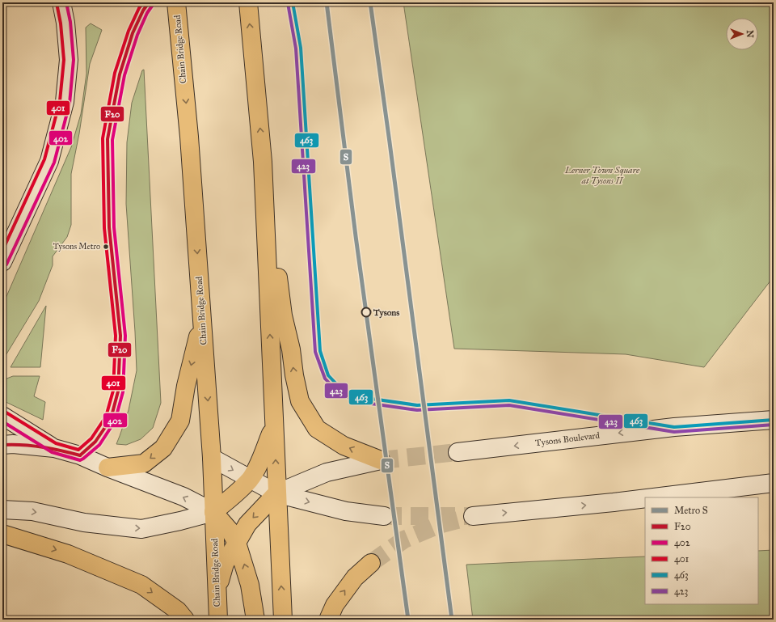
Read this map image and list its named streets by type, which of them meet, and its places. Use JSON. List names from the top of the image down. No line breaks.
{"streets":{"main road":["Chain Bridge Road"],"street":["Tysons Boulevard"]},"parks":["Lerner Town Square at Tysons II"],"places":["Tysons Metro","Tysons"],"lines":["metro line S","transit line F20","transit line 402","transit line 401","transit line 463","transit line 423"],"legend":["Metro S","F20","402","401","463","423"],"north":"right"}
